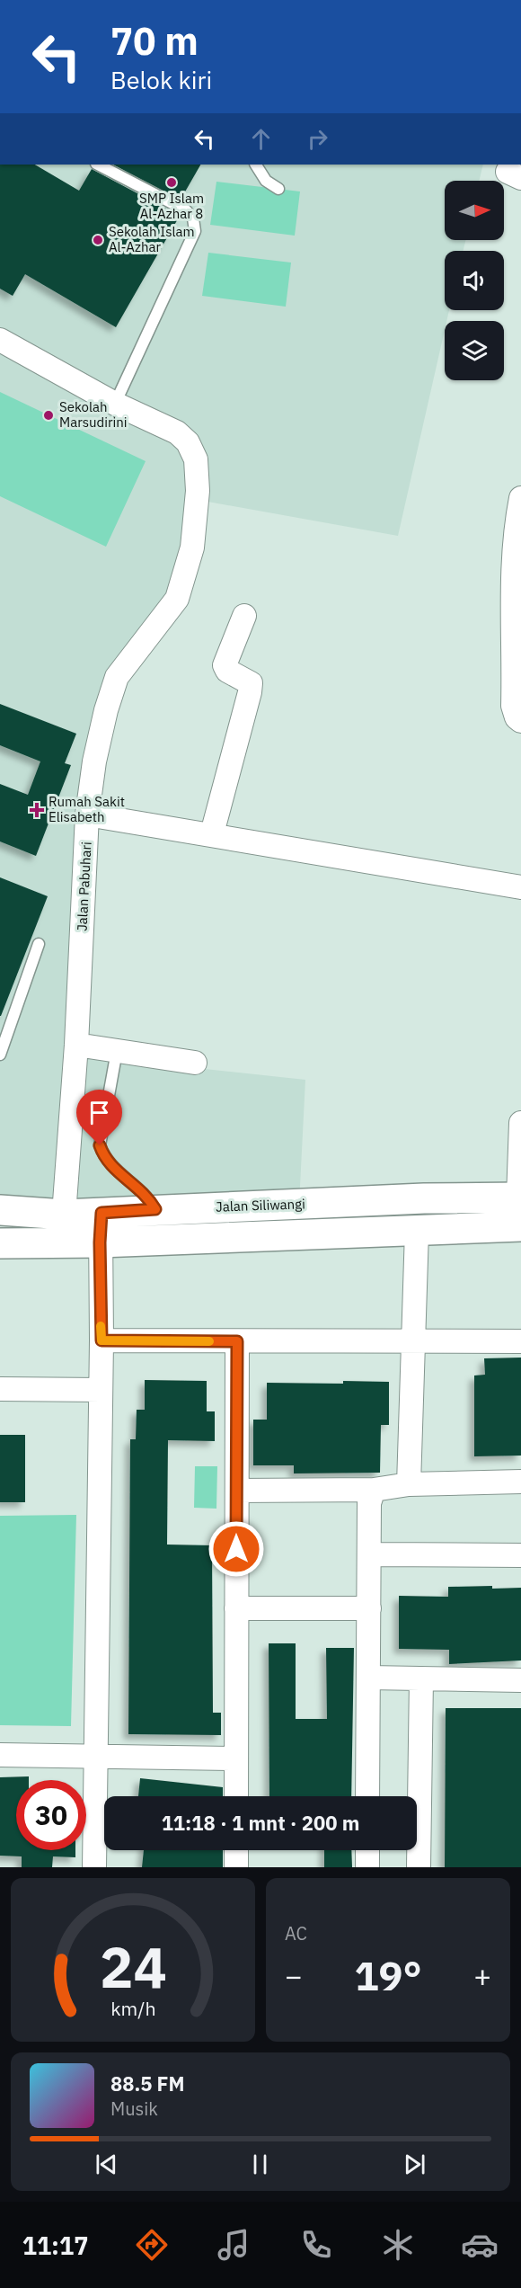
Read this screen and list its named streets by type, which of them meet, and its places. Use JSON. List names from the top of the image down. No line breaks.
{"streets":{"main road":["Jalan Siliwangi"],"street":["Jalan Pabuhari"]},"crossings":[["Jalan Pabuhari","Jalan Siliwangi"]],"places":{"other":["SMP Islam Al-Azhar 8","Sekolah Islam Al-Azhar","Sekolah Marsudirini"],"health":["Rumah Sakit Elisabeth"]},"north":"right","page":{"turn":["70 m","Belok kiri"],"limit":"30","trip":"11:18 · 1 mnt · 200 m","tile":"AC","heat":["−","19°","+"],"song":["88.5 FM","Musik"],"tabs":"11:17","gauge":["24","km/h"]}}
